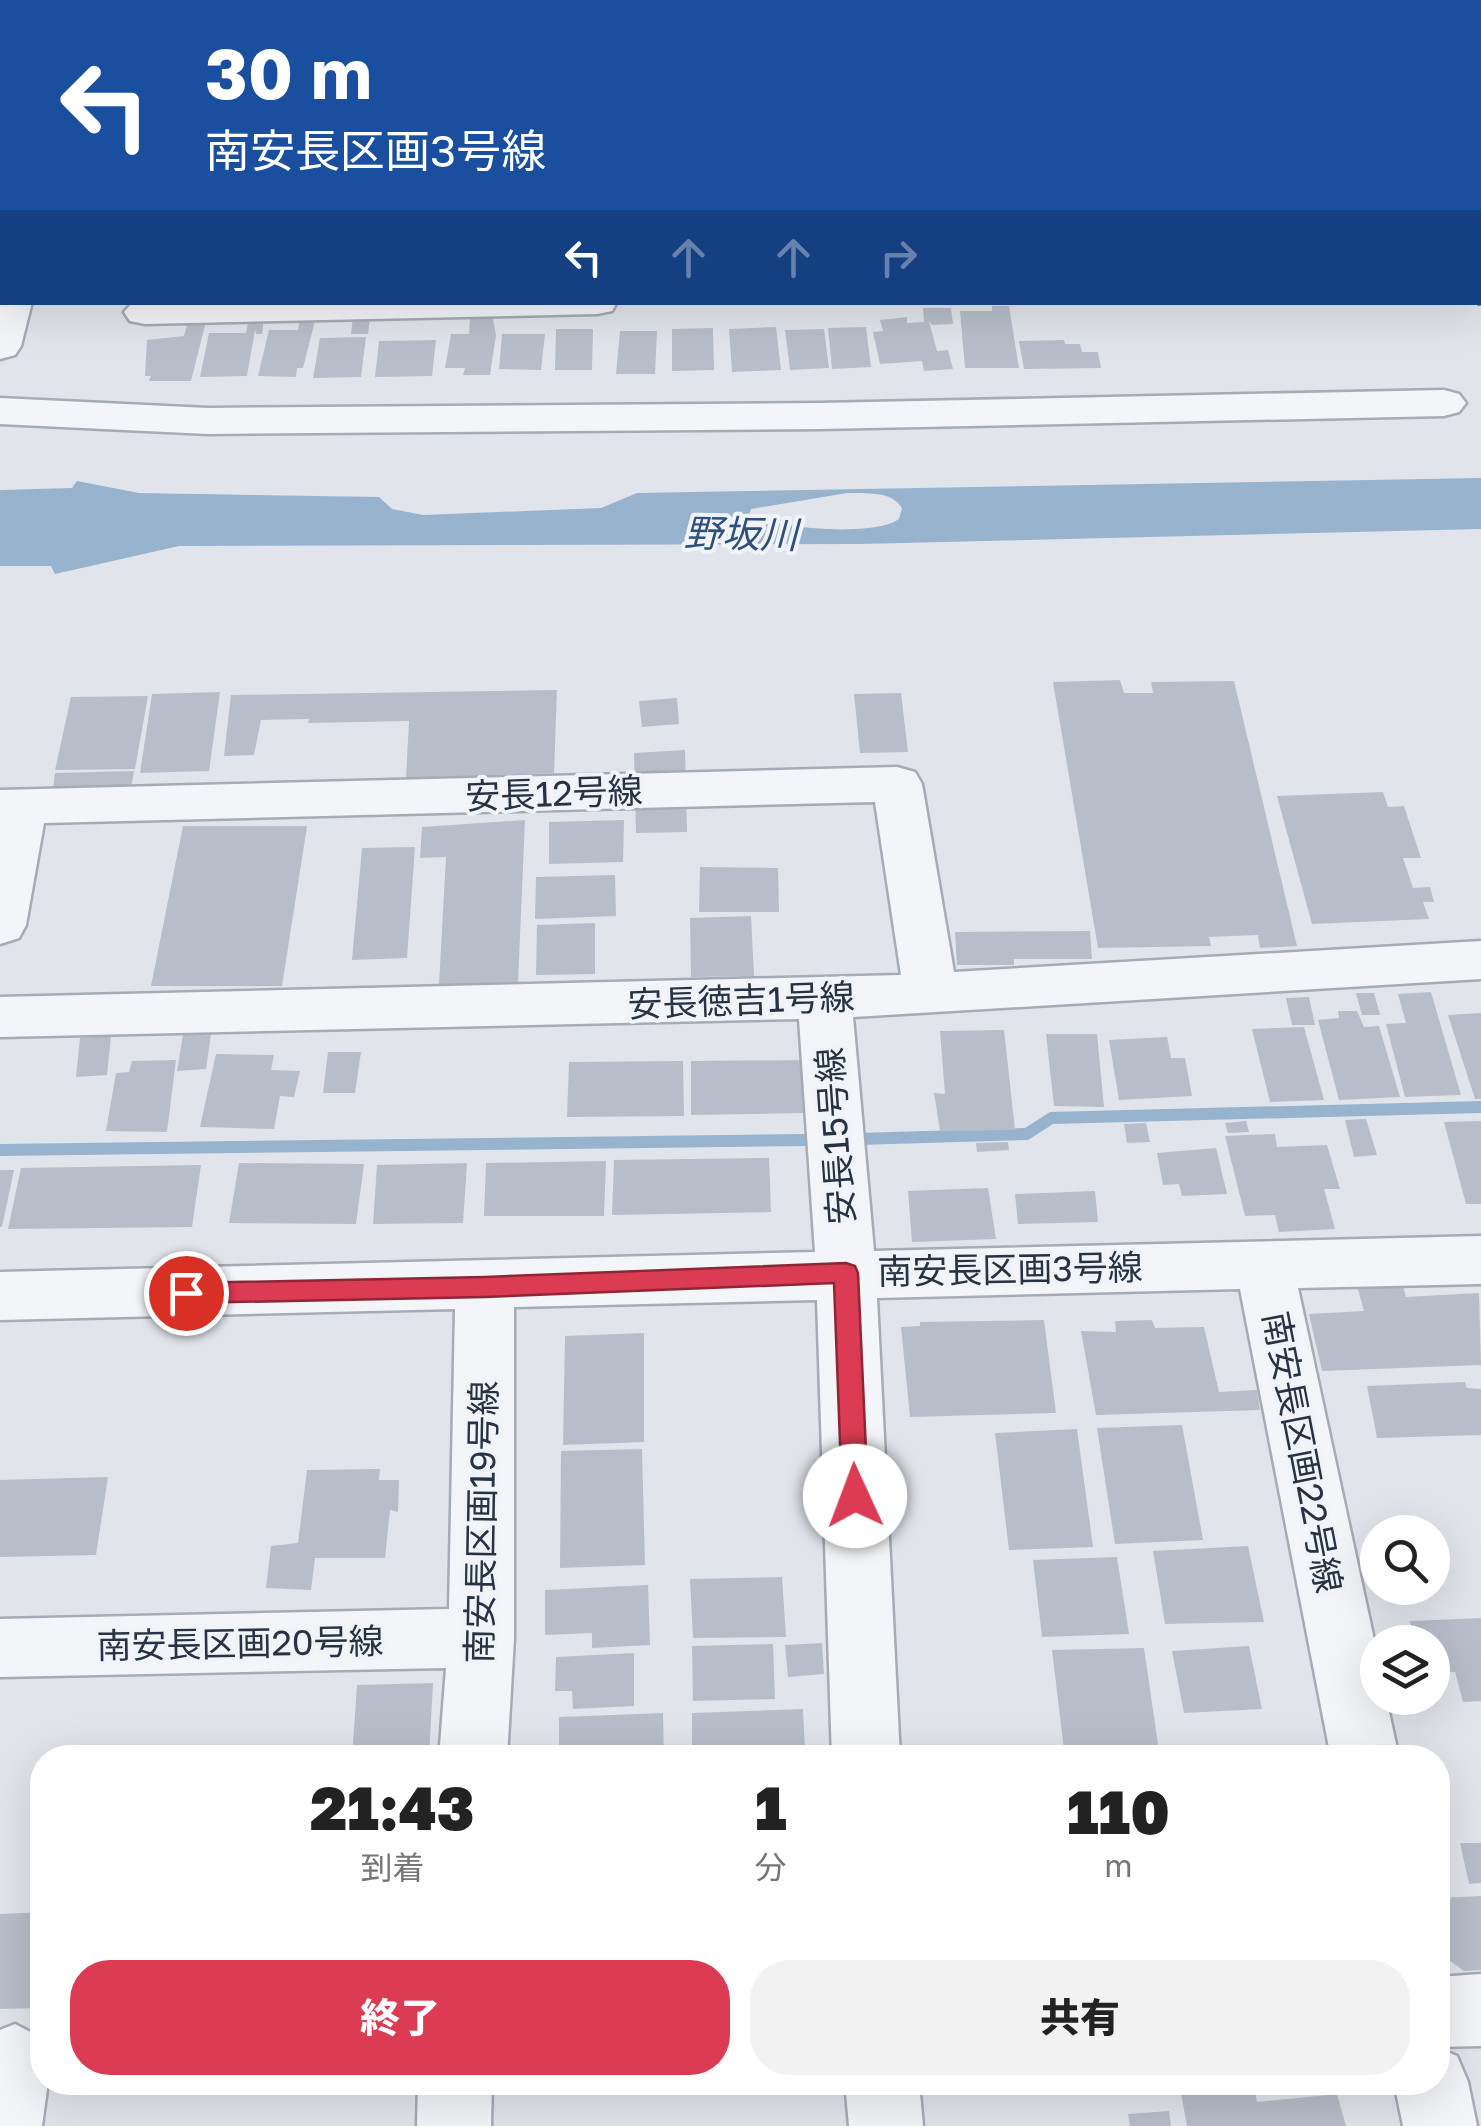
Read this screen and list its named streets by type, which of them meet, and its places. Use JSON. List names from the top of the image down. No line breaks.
{"streets":{"street":["安長12号線","安長徳吉1号線","安長15号線","南安長区画3号線","南安長区画22号線","南安長区画19号線","南安長区画20号線"]},"crossings":[["安長12号線","安長徳吉1号線"],["安長徳吉1号線","安長15号線"],["安長15号線","南安長区画3号線"],["南安長区画3号線","南安長区画22号線"],["南安長区画3号線","南安長区画19号線"],["南安長区画19号線","南安長区画20号線"]],"water":["野坂川"],"page":{"turn":["30 m","南安長区画3号線"],"eta":["21:43","到着","1","分","110","m"],"buttons":["終了","共有"]}}
